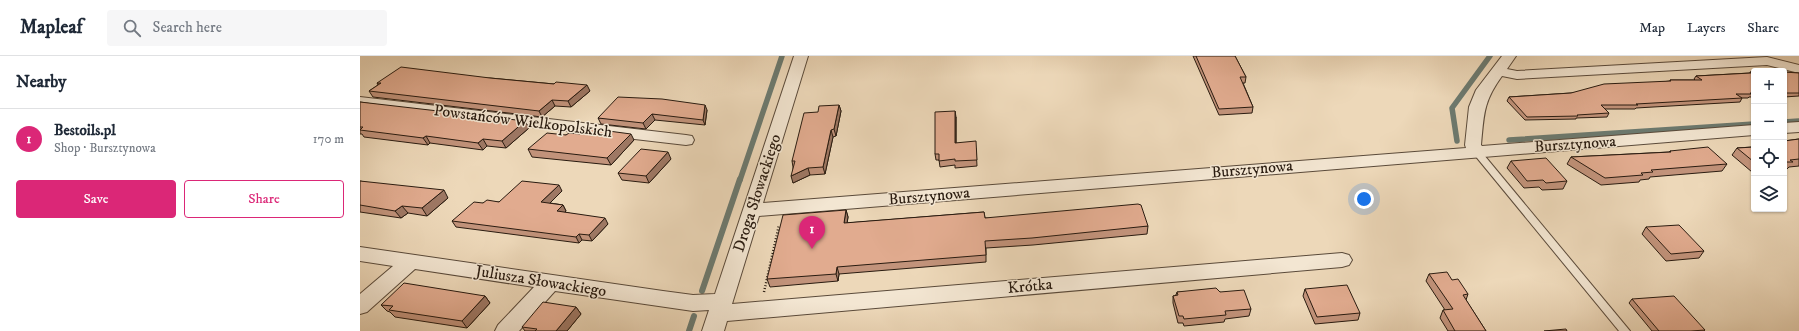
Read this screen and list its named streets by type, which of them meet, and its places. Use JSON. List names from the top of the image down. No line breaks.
{"streets":{"street":["Powstańców Wielkopolskich","Bursztynowa","Droga Słowackiego","Juliusza Słowackiego","Krótka"]},"crossings":[["Bursztynowa","Droga Słowackiego"],["Droga Słowackiego","Juliusza Słowackiego"],["Droga Słowackiego","Krótka"],["Juliusza Słowackiego","Krótka"]],"page":{"header":"Mapleaf","search":"Search here","nav":["Map","Layers","Share"],"heading":"Nearby","map_buttons":["+","−"],"list":[{"mark":"1","name":"Bestoils.pl","note":"Shop · Bursztynowa","value":"170 m"}],"buttons":["Save","Share"],"pins":"1"}}
